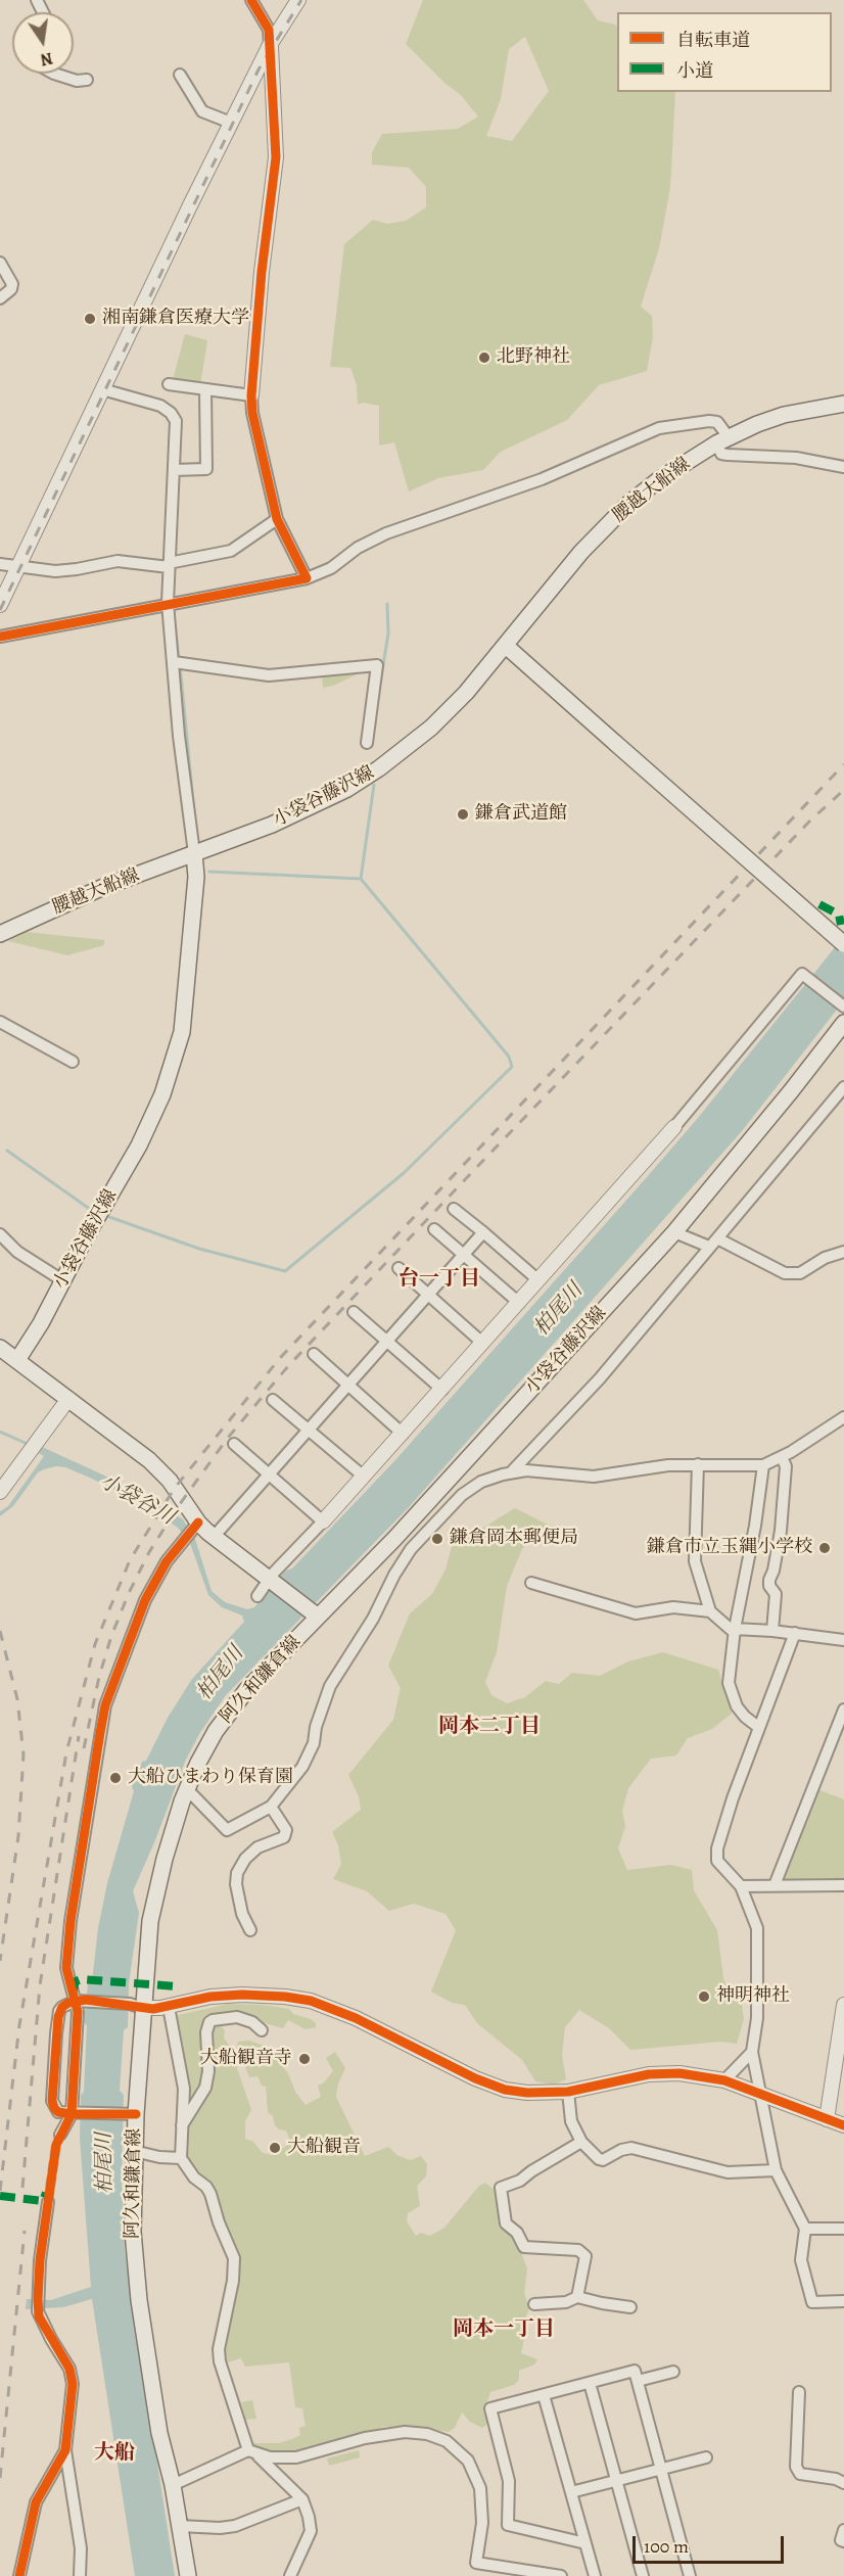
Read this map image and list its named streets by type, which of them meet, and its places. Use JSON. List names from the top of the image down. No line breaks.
{"streets":{"main road":["腰越大船線","小袋谷藤沢線","阿久和鎌倉線"]},"crossings":[["腰越大船線","小袋谷藤沢線"],["小袋谷藤沢線","阿久和鎌倉線"]],"districts":["台一丁目","岡本二丁目","岡本一丁目","大船"],"water":["柏尾川","小袋谷川"],"places":["湘南鎌倉医療大学","北野神社","鎌倉武道館","鎌倉岡本郵便局","鎌倉市立玉縄小学校","大船ひまわり保育園","神明神社","大船観音寺","大船観音"],"legend":["自転車道","小道"],"scale_bar":"100 m","north":"bottom"}
